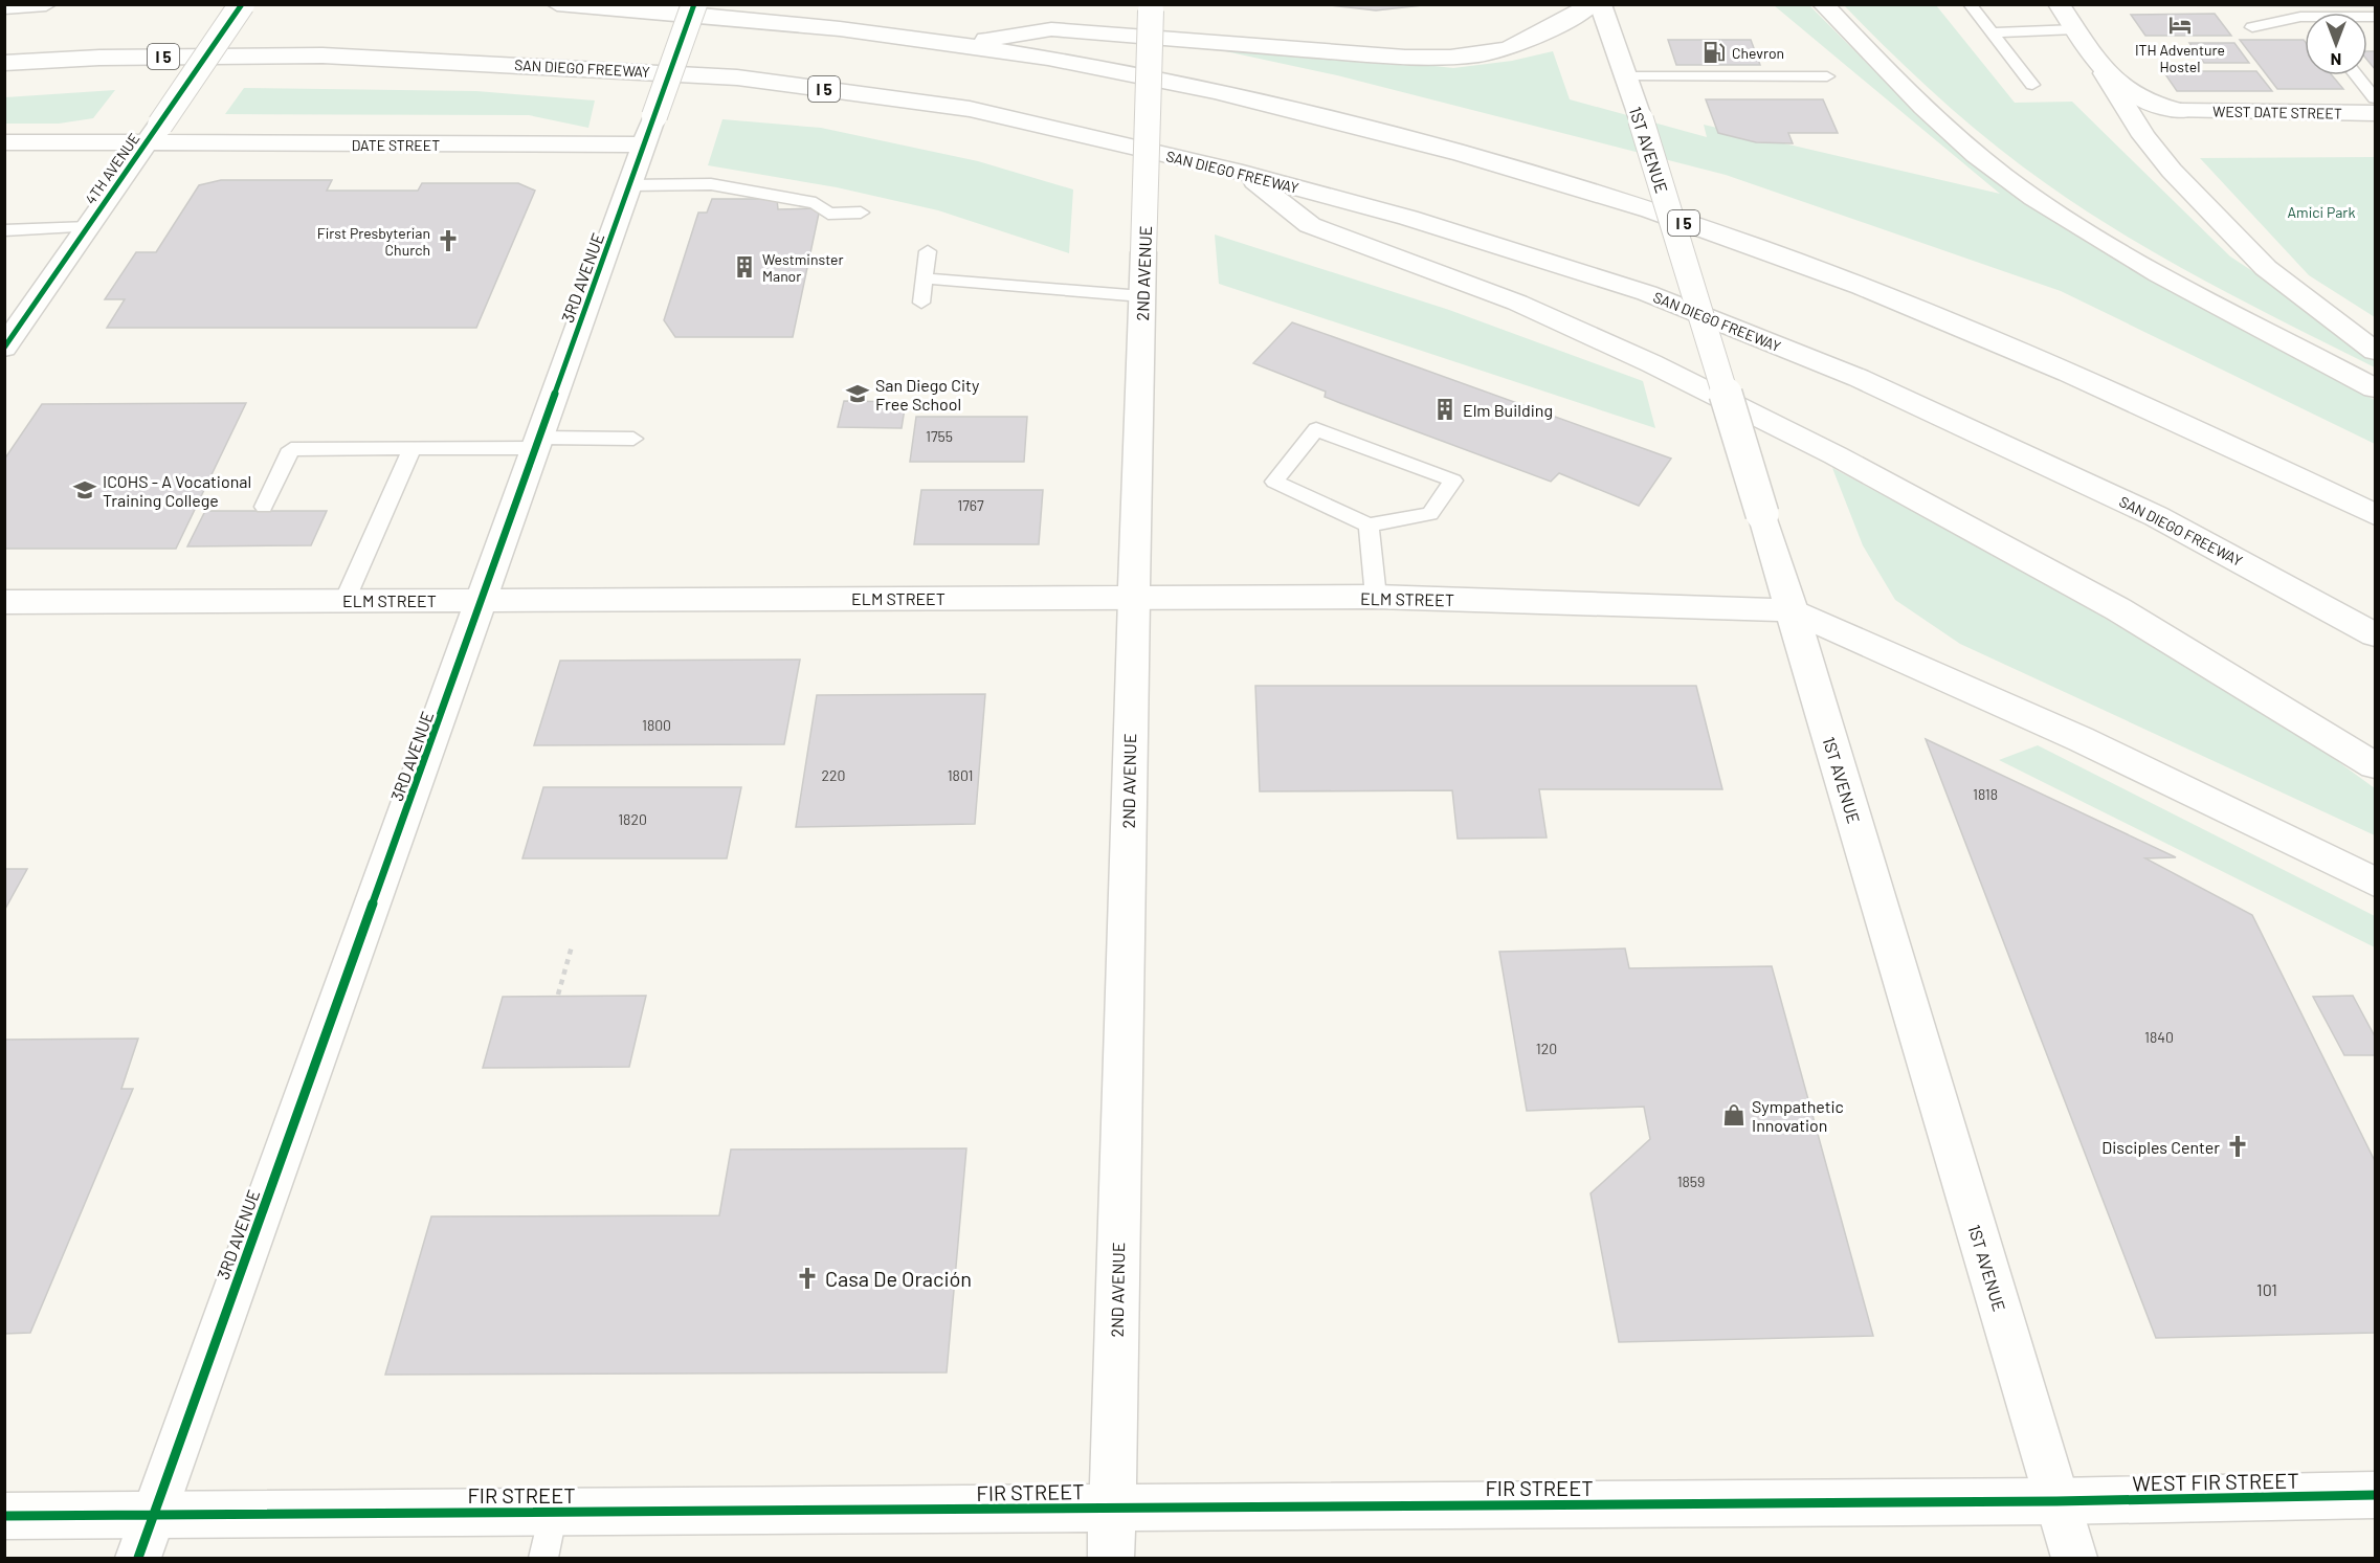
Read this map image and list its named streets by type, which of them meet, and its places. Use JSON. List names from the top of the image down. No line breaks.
{"streets":{"main road":["I 5","SAN DIEGO FREEWAY","WEST DATE STREET","DATE STREET","1ST AVENUE","4TH AVENUE","2ND AVENUE","3RD AVENUE","ELM STREET","WEST FIR STREET","FIR STREET"]},"crossings":[["DATE STREET","4TH AVENUE"],["DATE STREET","3RD AVENUE"],["1ST AVENUE","ELM STREET"],["1ST AVENUE","WEST FIR STREET"],["1ST AVENUE","FIR STREET"],["2ND AVENUE","ELM STREET"],["2ND AVENUE","FIR STREET"],["3RD AVENUE","ELM STREET"],["3RD AVENUE","FIR STREET"],["WEST FIR STREET","FIR STREET"]],"parks":["Amici Park"],"places":{"hotel":["ITH Adventure Hostel"],"fuel station":["Chevron"],"church":["First Presbyterian Church","Disciples Center","Casa De Oración"],"building":["Westminster Manor","Elm Building"],"school or university":["San Diego City Free School","ICOHS - A Vocational Training College"],"shop":["Sympathetic Innovation"]},"house_numbers":["1755","1767","1800","220","1801","1818","1820","1840","120","1859","101"],"north":"bottom"}
